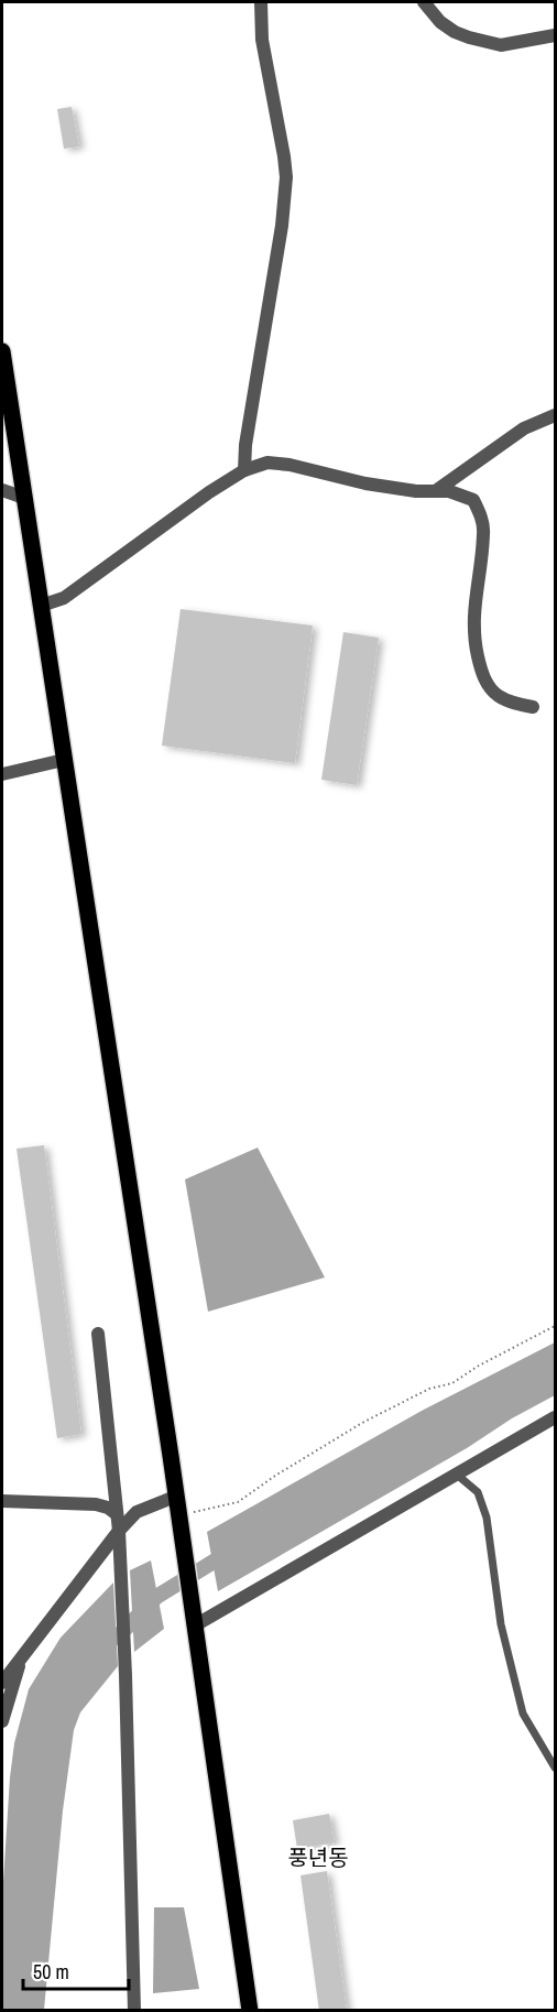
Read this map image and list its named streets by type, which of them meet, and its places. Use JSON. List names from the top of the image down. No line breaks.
{"districts":["풍년동"],"scale_bar":"50 m"}
